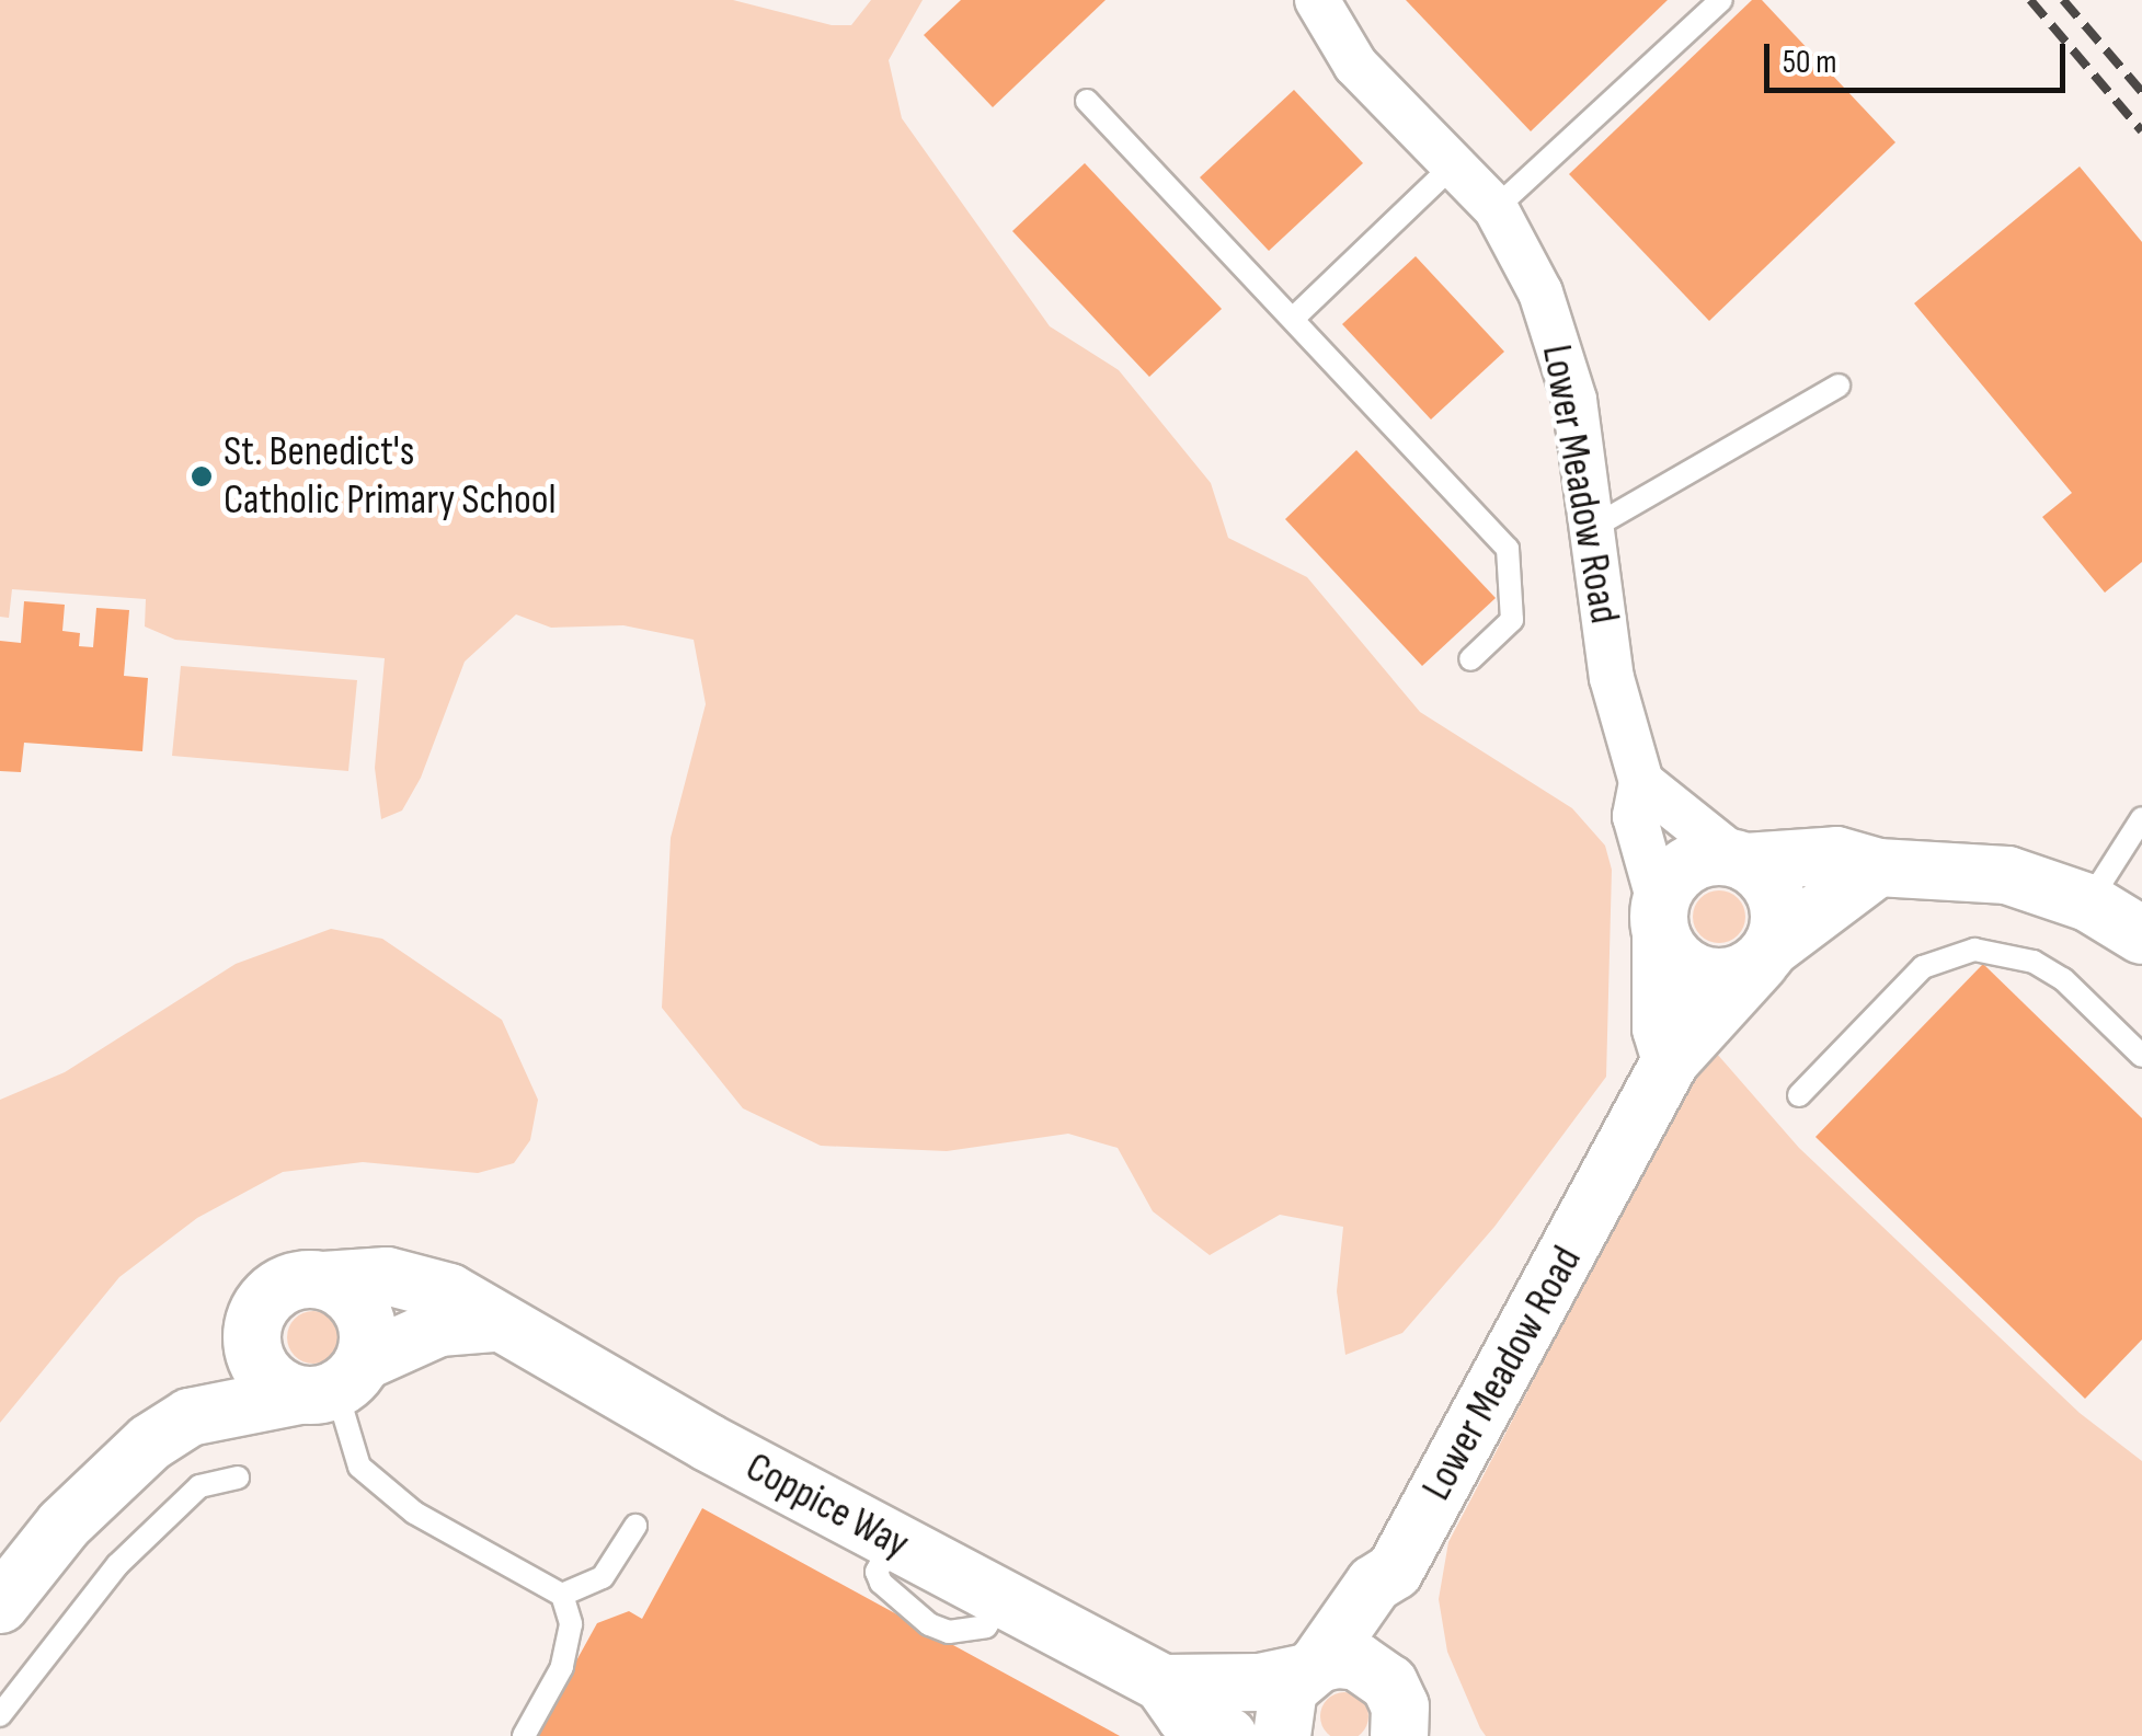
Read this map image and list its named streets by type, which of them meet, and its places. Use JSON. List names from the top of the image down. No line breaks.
{"streets":{"street":["Lower Meadow Road","Coppice Way"]},"crossings":[["Lower Meadow Road","Coppice Way"]],"places":["St. Benedict's Catholic Primary School"],"scale_bar":"50 m"}
